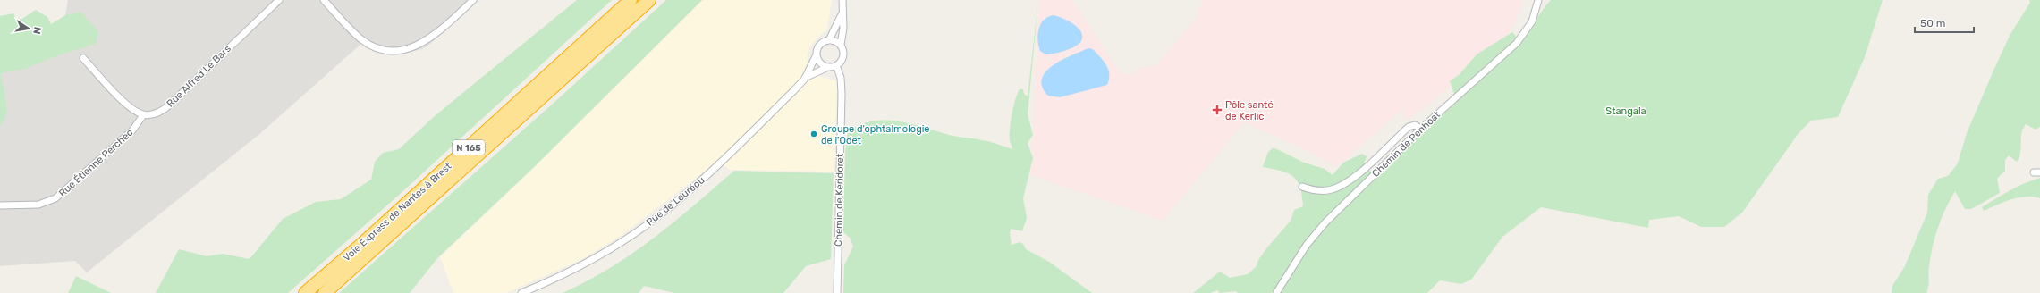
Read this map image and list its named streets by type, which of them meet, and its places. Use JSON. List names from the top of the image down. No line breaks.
{"streets":{"highway":["N 165","Voie Express de Nantes à Brest"],"street":["Rue Alfred Le Bars","Chemin de Penhoat","Rue Étienne Perchec","Chemin de Keridoret","Rue de Leuréou"]},"crossings":[["Rue Alfred Le Bars","Rue Étienne Perchec"],["Chemin de Keridoret","Rue de Leuréou"]],"parks":["Stangala"],"places":{"health":["Pôle santé de Kerlic"],"other":["Groupe d'ophtalmologie de l'Odet"]},"scale_bar":"50 m","north":"right"}
